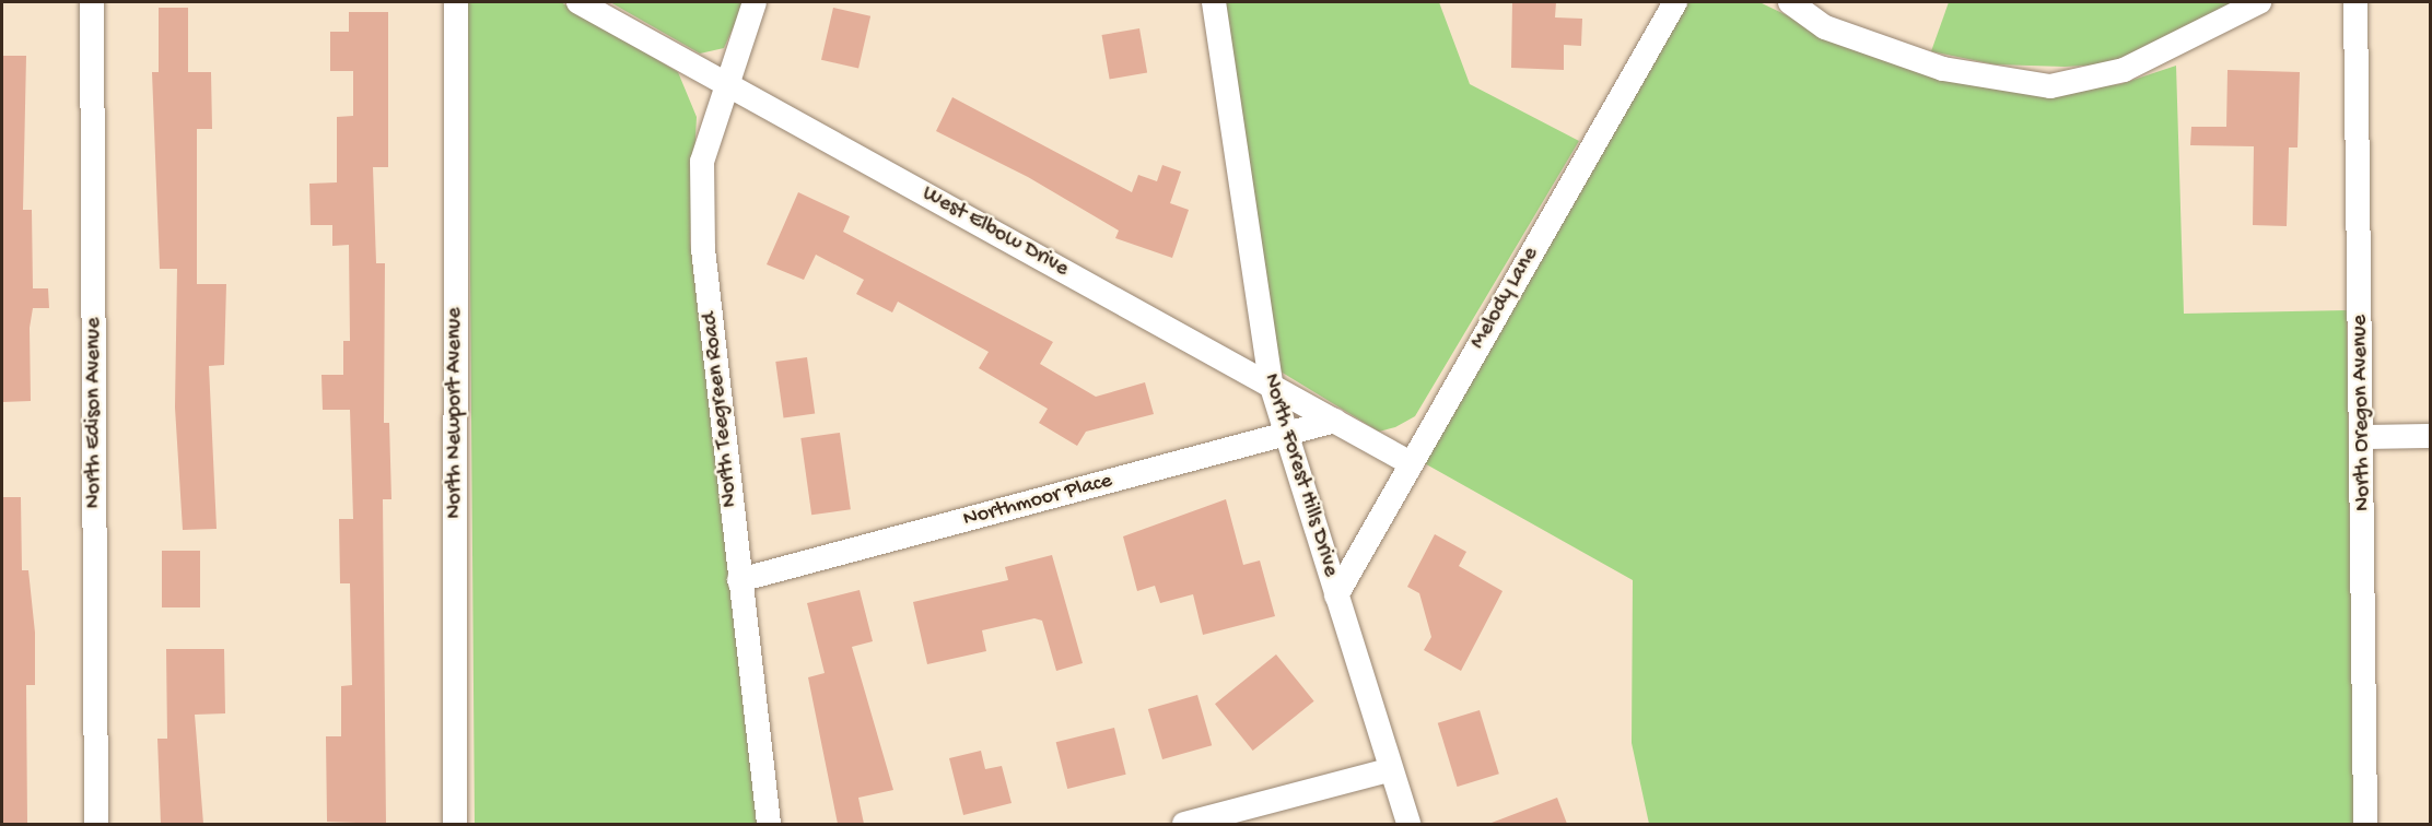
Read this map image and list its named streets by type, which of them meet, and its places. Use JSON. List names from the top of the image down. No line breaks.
{"streets":{"street":["West Elbow Drive","Melody Lane","North Teegreen Road","North Edison Avenue","North Newport Avenue","North Oregon Avenue","North Forest Hills Drive","Northmoor Place"]},"crossings":[["West Elbow Drive","Melody Lane"],["West Elbow Drive","North Teegreen Road"],["West Elbow Drive","North Forest Hills Drive"],["West Elbow Drive","Northmoor Place"],["Melody Lane","North Forest Hills Drive"],["North Teegreen Road","Northmoor Place"],["North Forest Hills Drive","Northmoor Place"]]}
